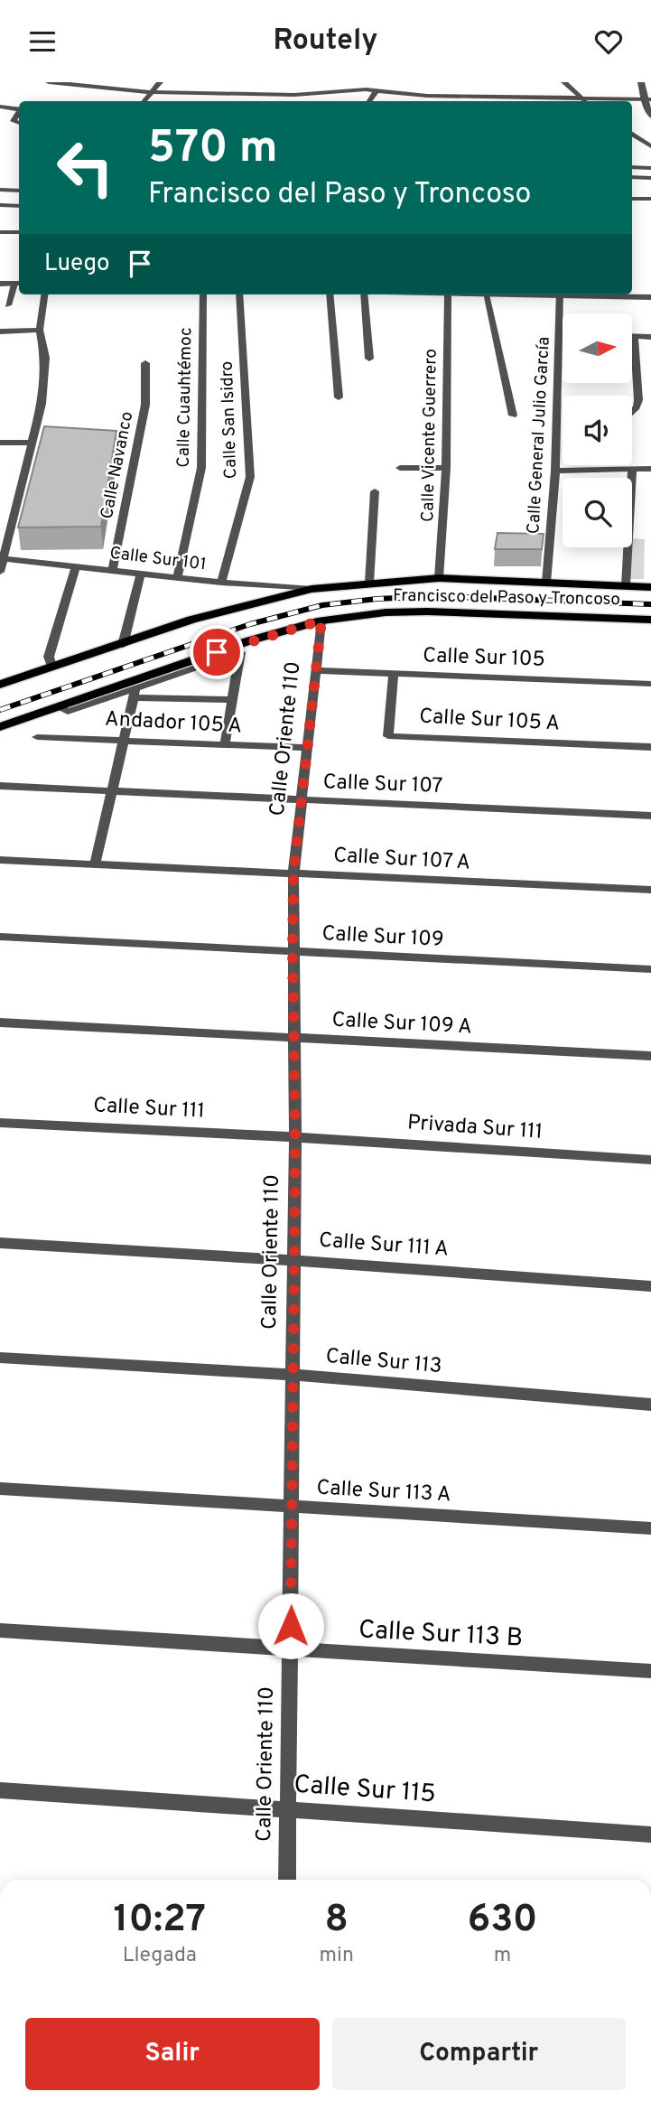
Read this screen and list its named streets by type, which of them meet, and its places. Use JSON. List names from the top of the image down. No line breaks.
{"streets":{"main road":["Francisco del Paso y Troncoso"],"street":["Calle Cuauhtémoc","Calle San Isidro","Calle Vicente Guerrero","Calle General Julio García","Calle Navanco","Calle Sur 101","Calle Sur 105","Calle Sur 105 A","Andador 105 A","Calle Oriente 110","Calle Sur 107","Calle Sur 107 A","Calle Sur 109","Calle Sur 109 A","Calle Sur 111","Privada Sur 111","Calle Sur 111 A","Calle Sur 113","Calle Sur 113 A","Calle Sur 113 B","Calle Sur 115"]},"crossings":[["Calle Cuauhtémoc","Calle Sur 101"],["Calle San Isidro","Calle Sur 101"],["Calle Vicente Guerrero","Francisco del Paso y Troncoso"],["Calle General Julio García","Francisco del Paso y Troncoso"],["Calle Navanco","Calle Sur 101"],["Calle Sur 101","Francisco del Paso y Troncoso"],["Francisco del Paso y Troncoso","Calle Oriente 110"],["Calle Sur 105","Calle Sur 105 A"],["Calle Sur 105","Calle Oriente 110"],["Andador 105 A","Calle Oriente 110"],["Calle Oriente 110","Calle Sur 107"],["Calle Oriente 110","Calle Sur 107 A"],["Calle Oriente 110","Calle Sur 109"],["Calle Oriente 110","Calle Sur 109 A"],["Calle Oriente 110","Calle Sur 111"],["Calle Oriente 110","Privada Sur 111"],["Calle Oriente 110","Calle Sur 111 A"],["Calle Oriente 110","Calle Sur 113"],["Calle Oriente 110","Calle Sur 113 A"],["Calle Oriente 110","Calle Sur 113 B"],["Calle Oriente 110","Calle Sur 115"],["Calle Sur 111","Privada Sur 111"]],"north":"right","page":{"header":"Routely","turn":["570 m","Francisco del Paso y Troncoso"],"then":"Luego","eta":["10:27","Llegada","8","min","630","m"],"buttons":["Salir","Compartir"]}}
